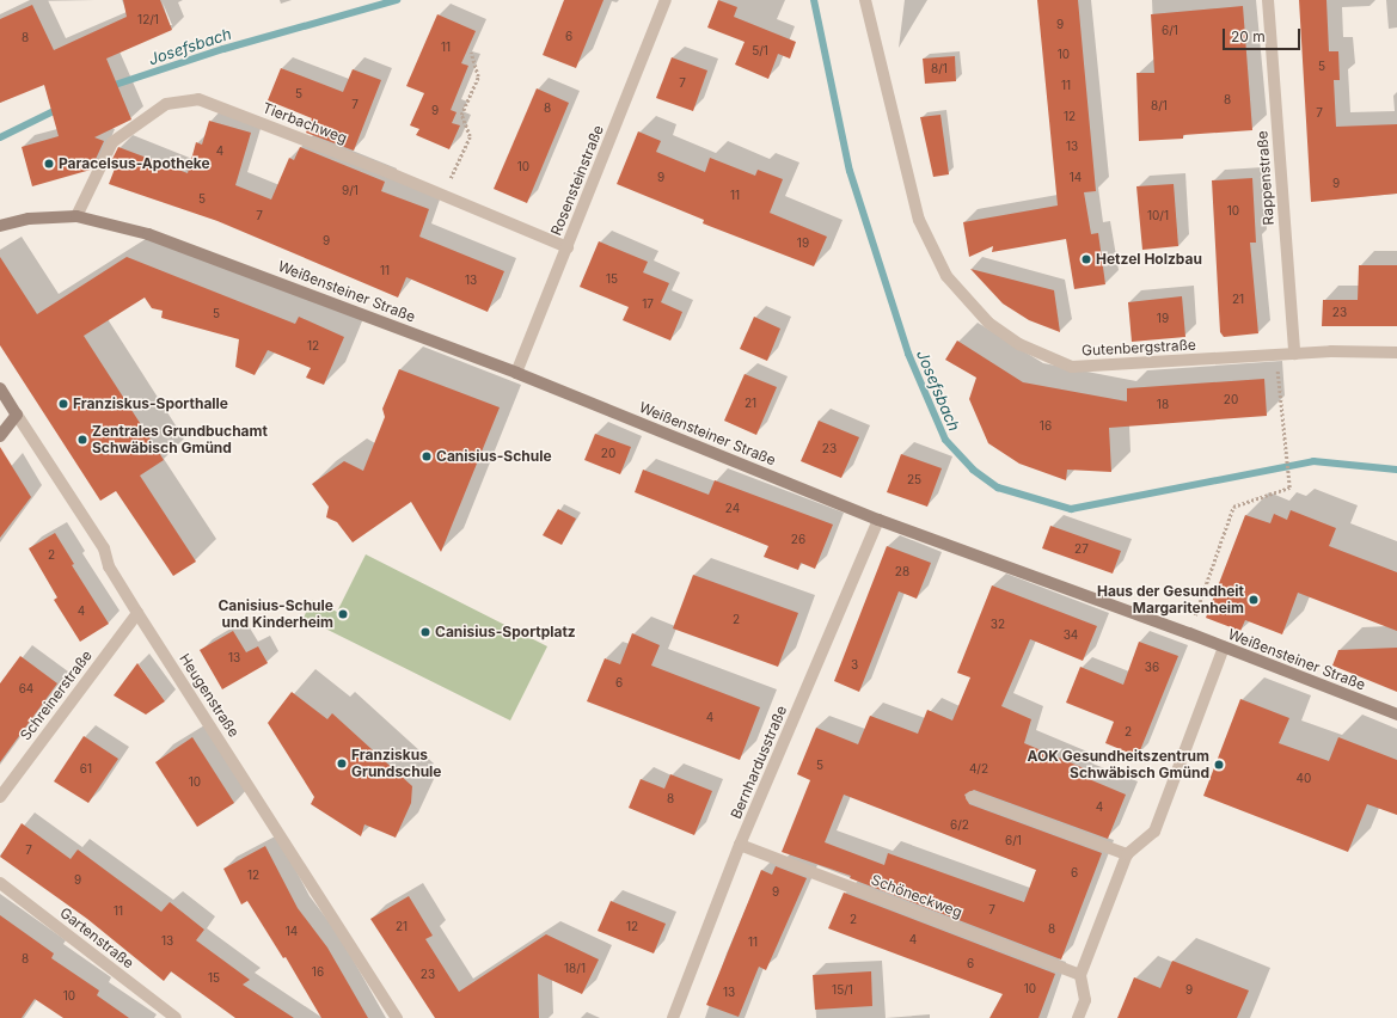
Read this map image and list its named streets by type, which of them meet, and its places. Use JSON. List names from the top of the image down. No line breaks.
{"streets":{"main road":["Weißensteiner Straße","Heugenstraße"],"street":["Tierbachweg","Rappenstraße","Rosensteinstraße","Gutenbergstraße","Schreinerstraße","Bernhardusstraße","Schöneckweg","Gartenstraße"]},"crossings":[["Tierbachweg","Rosensteinstraße"],["Tierbachweg","Weißensteiner Straße"],["Rappenstraße","Gutenbergstraße"],["Rosensteinstraße","Weißensteiner Straße"],["Weißensteiner Straße","Bernhardusstraße"],["Schreinerstraße","Heugenstraße"],["Bernhardusstraße","Schöneckweg"]],"water":["Josefsbach"],"places":["Paracelsus-Apotheke","Hetzel Holzbau","Franziskus-Sporthalle","Zentrales Grundbuchamt Schwäbisch Gmünd","Canisius-Schule","Haus der Gesundheit Margaritenheim","Canisius-Schule und Kinderheim","Canisius-Sportplatz","Franziskus Grundschule","AOK Gesundheitszentrum Schwäbisch Gmünd"],"house_numbers":["12/1","9","6/1","6","8","11","5/1","10","5","8/1","7","11","5","8","7","8/1","8","9","7","12","13","4","10","9","14","9","9/1","11","5","10","7","10/1","9","19","11","15","13","21","17","23","5","19","12","20","21","18","16","23","20","25","24","26","27","2","28","4","2","32","34","13","3","36","6","64","4","2","5","61","4/2","40","10","8","4","6/2","6/1","7","6","12","9","9","7","11","2","21","12","8","14","4","13","11","8","6","18/1","16","23","15","10","15/1","9","13","10"],"scale_bar":"20 m"}
